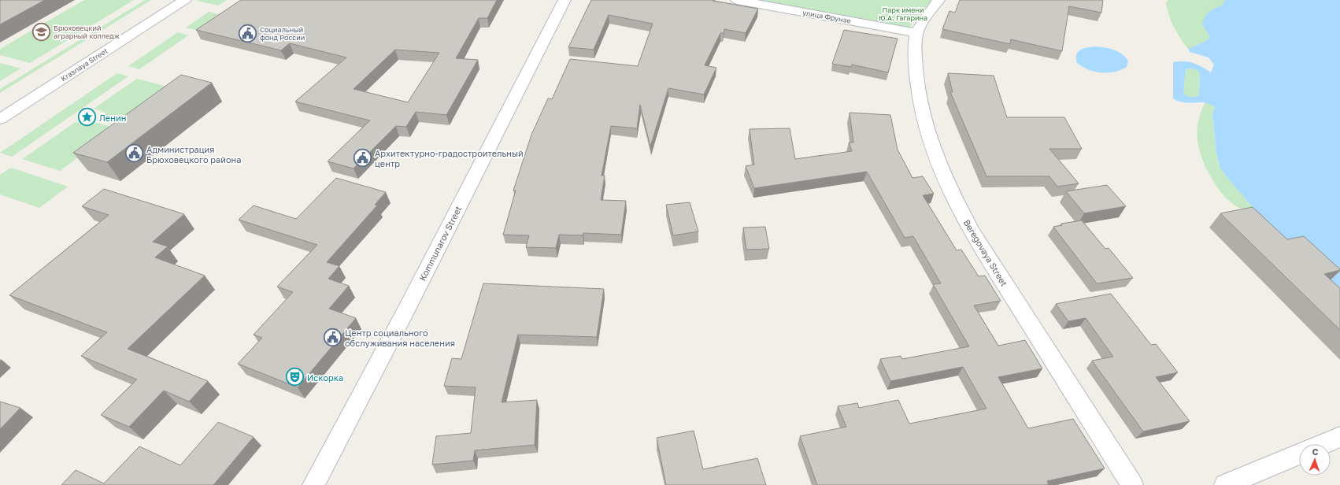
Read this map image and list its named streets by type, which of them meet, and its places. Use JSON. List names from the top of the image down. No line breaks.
{"streets":{"street":["улица Фрунзе","Krasnaya Street","Kommunarov Street","Beregovaya Street"]},"crossings":[["улица Фрунзе","Beregovaya Street"]],"parks":["Парк имени Ю.А. Гагарина"],"places":{"school or university":["Брюховецкий аграрный колледж"],"public building":["Социальный фонд России","Администрация Брюховецкого района","Архитектурно-градостроительный центр","Центр социального обслуживания населения"],"place":["Ленин"],"theatre":["Искорка"]},"north":"top"}
